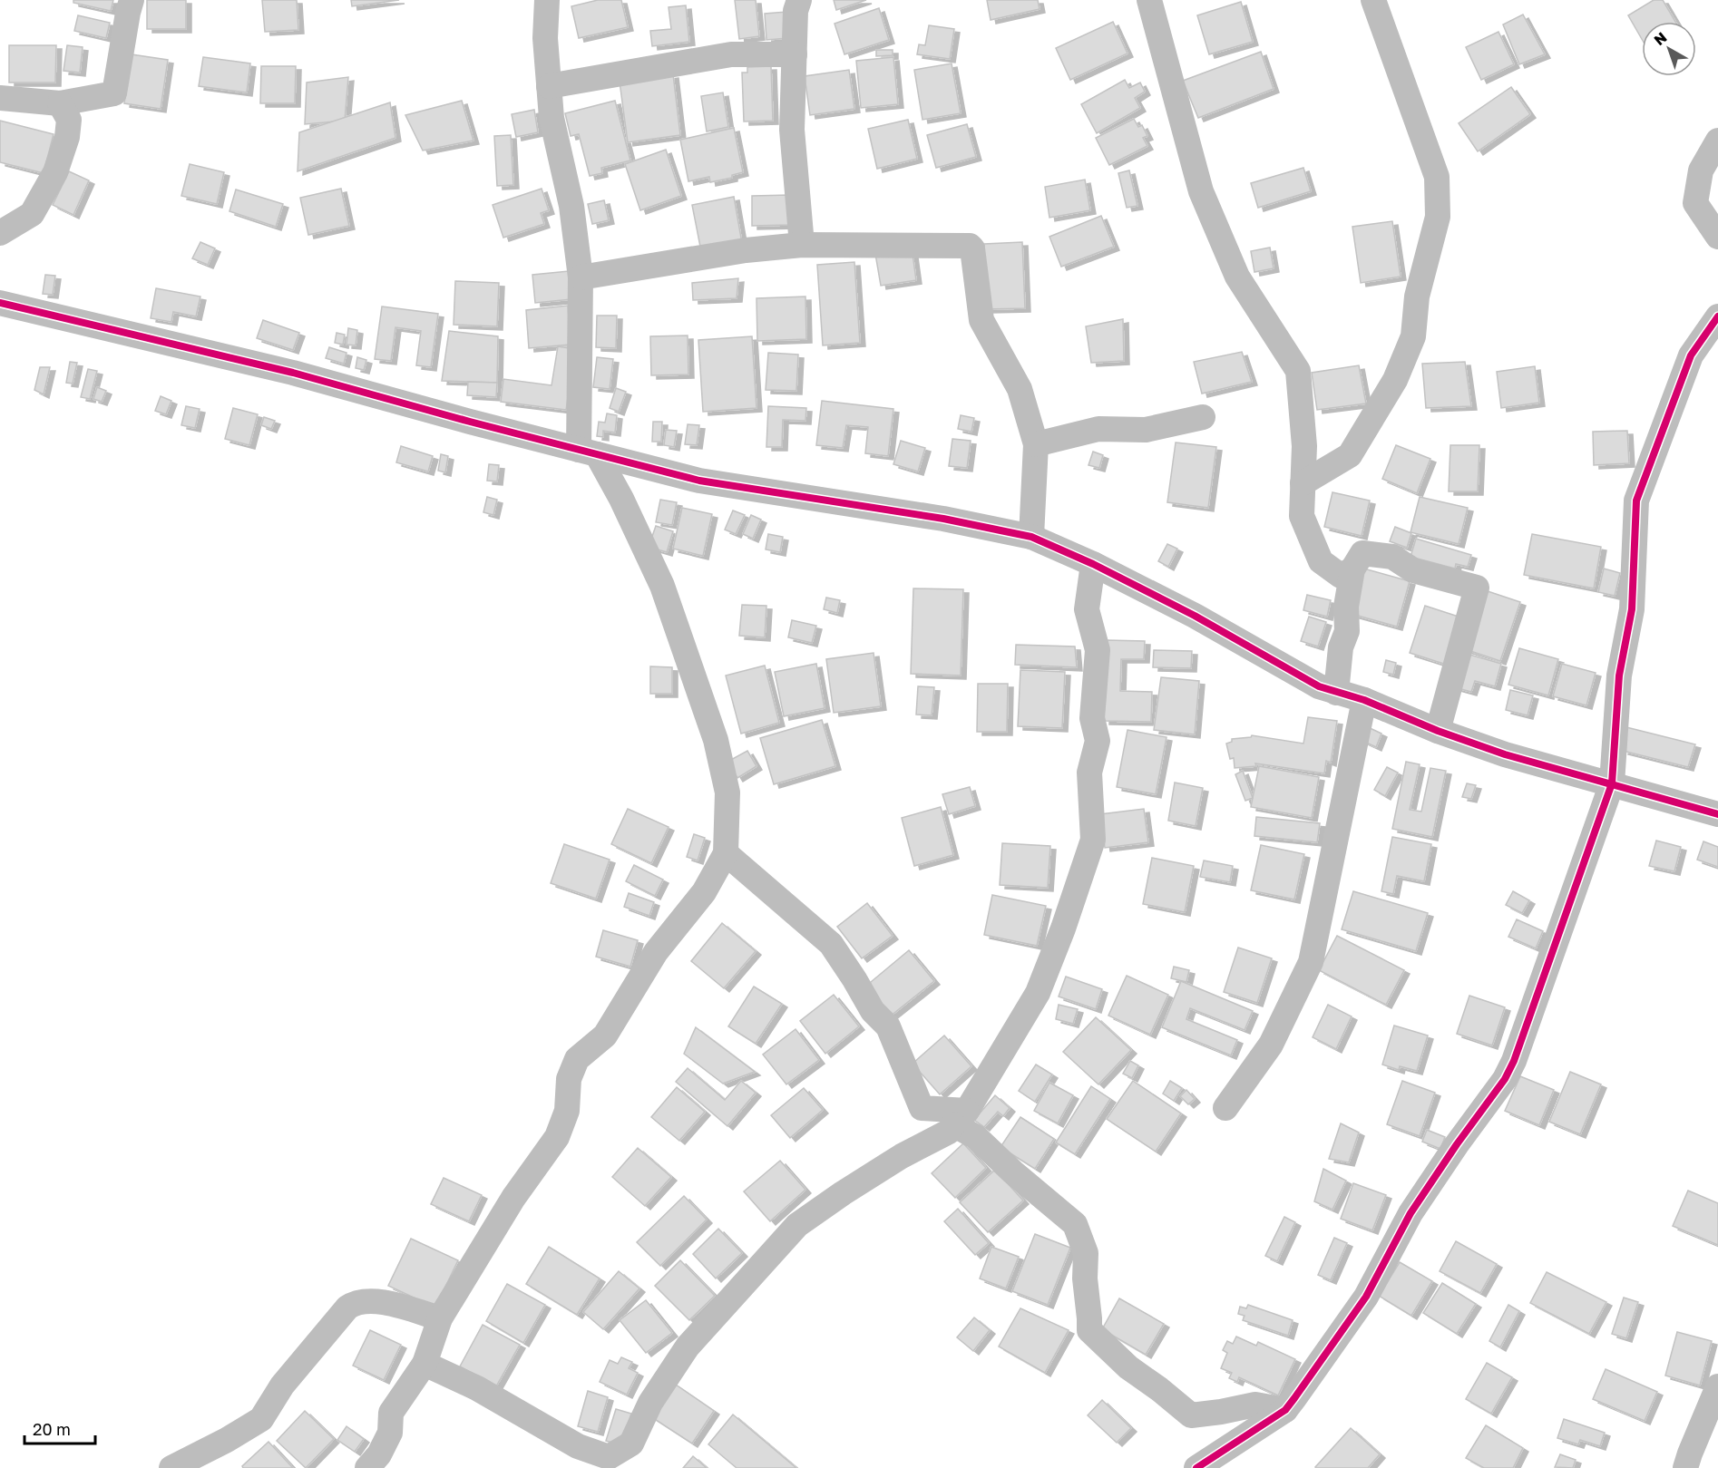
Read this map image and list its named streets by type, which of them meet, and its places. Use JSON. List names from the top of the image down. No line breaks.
{"scale_bar":"20 m","north":"top left"}
